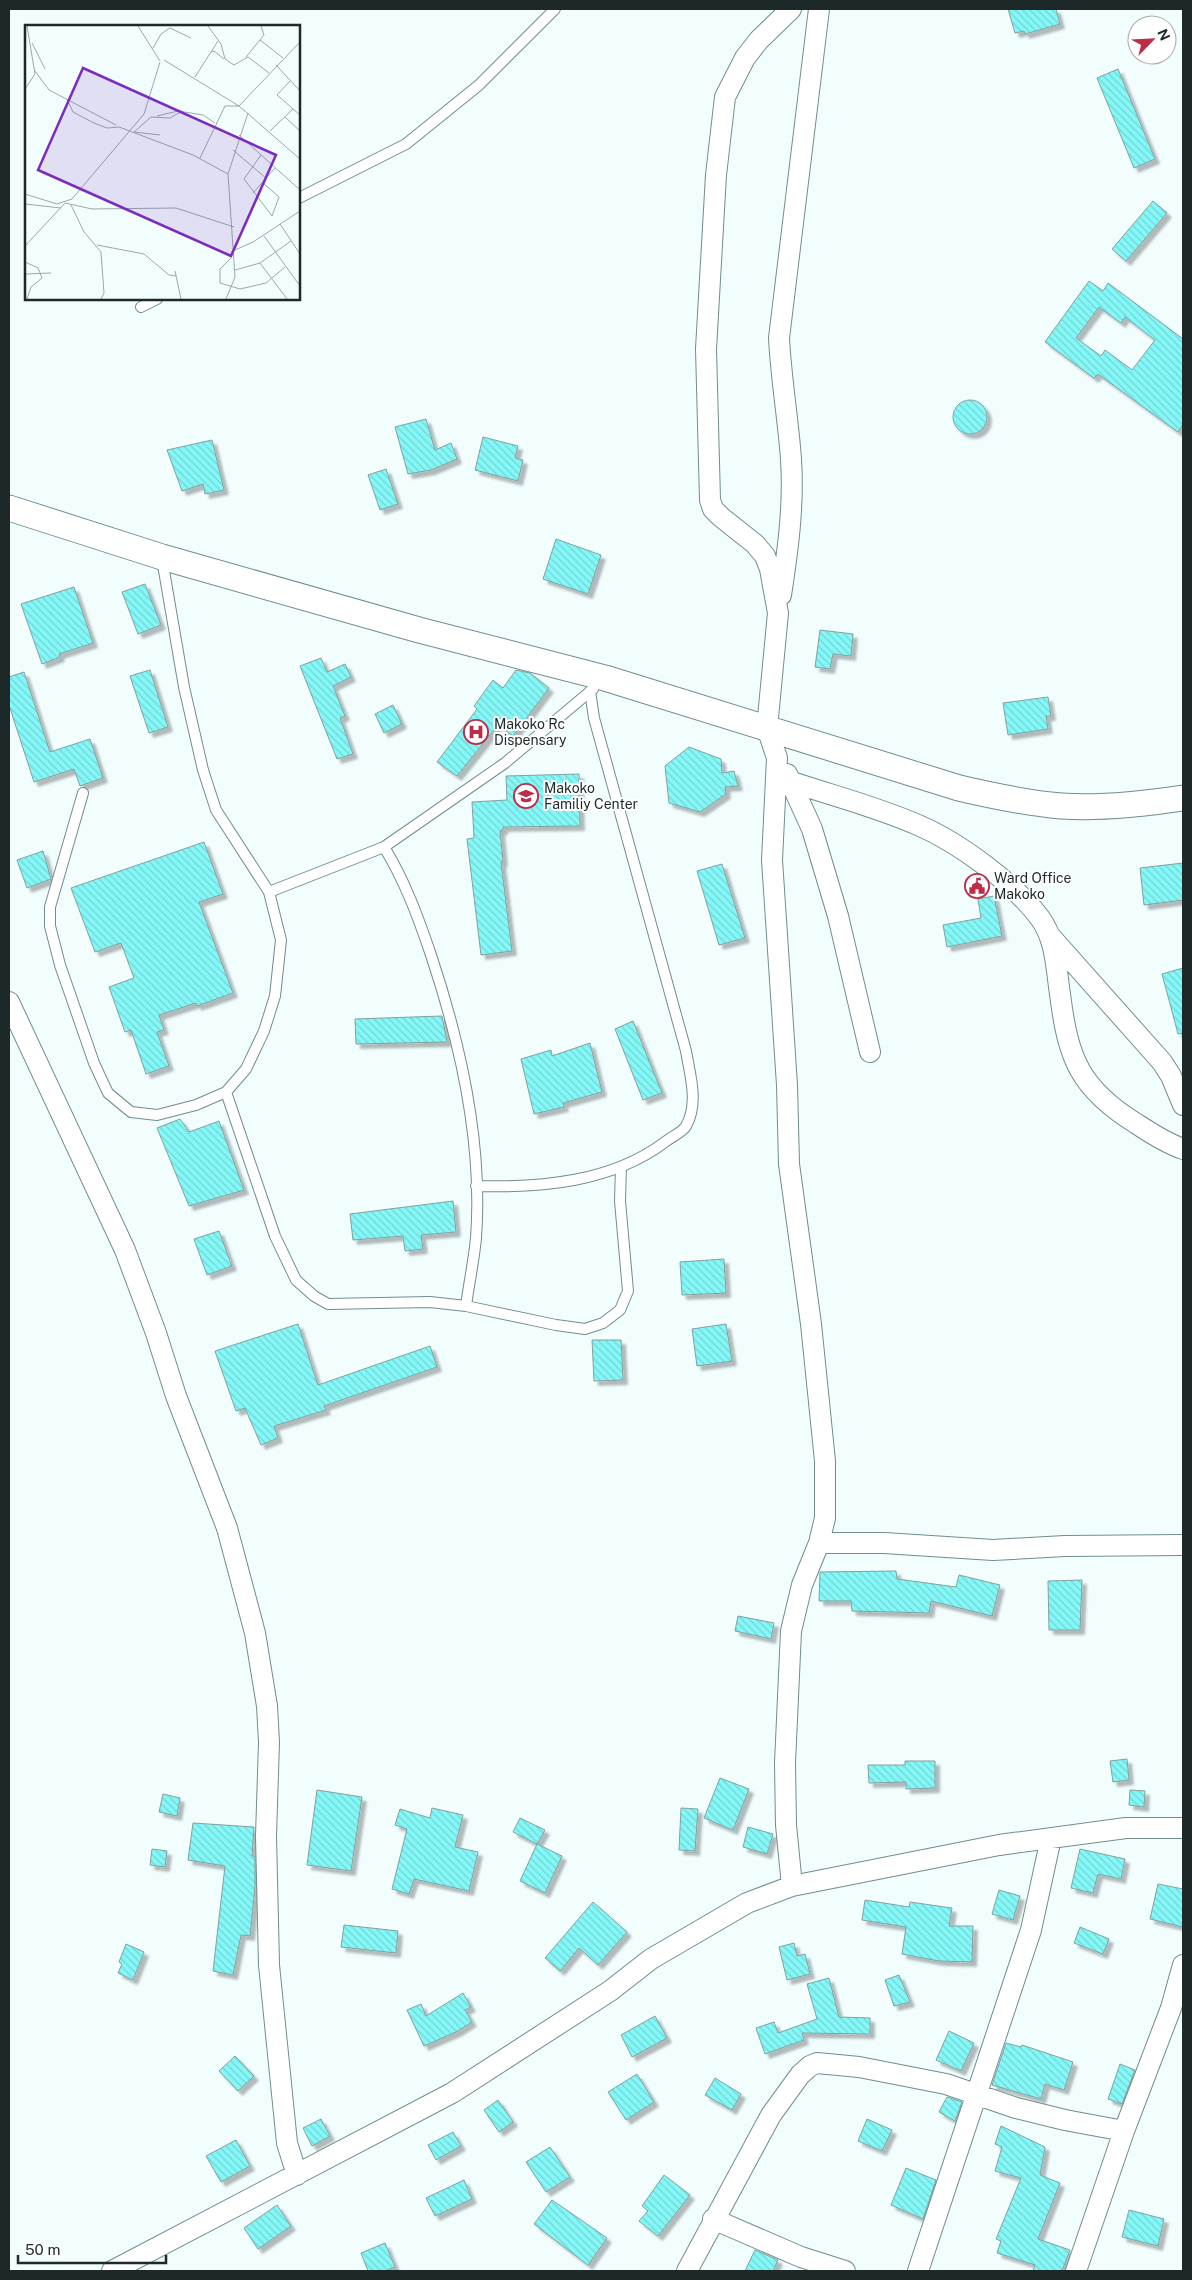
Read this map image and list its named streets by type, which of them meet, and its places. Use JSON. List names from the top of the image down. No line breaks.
{"places":{"hospital":["Makoko Rc Dispensary"],"school or university":["Makoko Familiy Center"],"public building":["Ward Office Makoko"]},"scale_bar":"50 m","north":"top right"}
